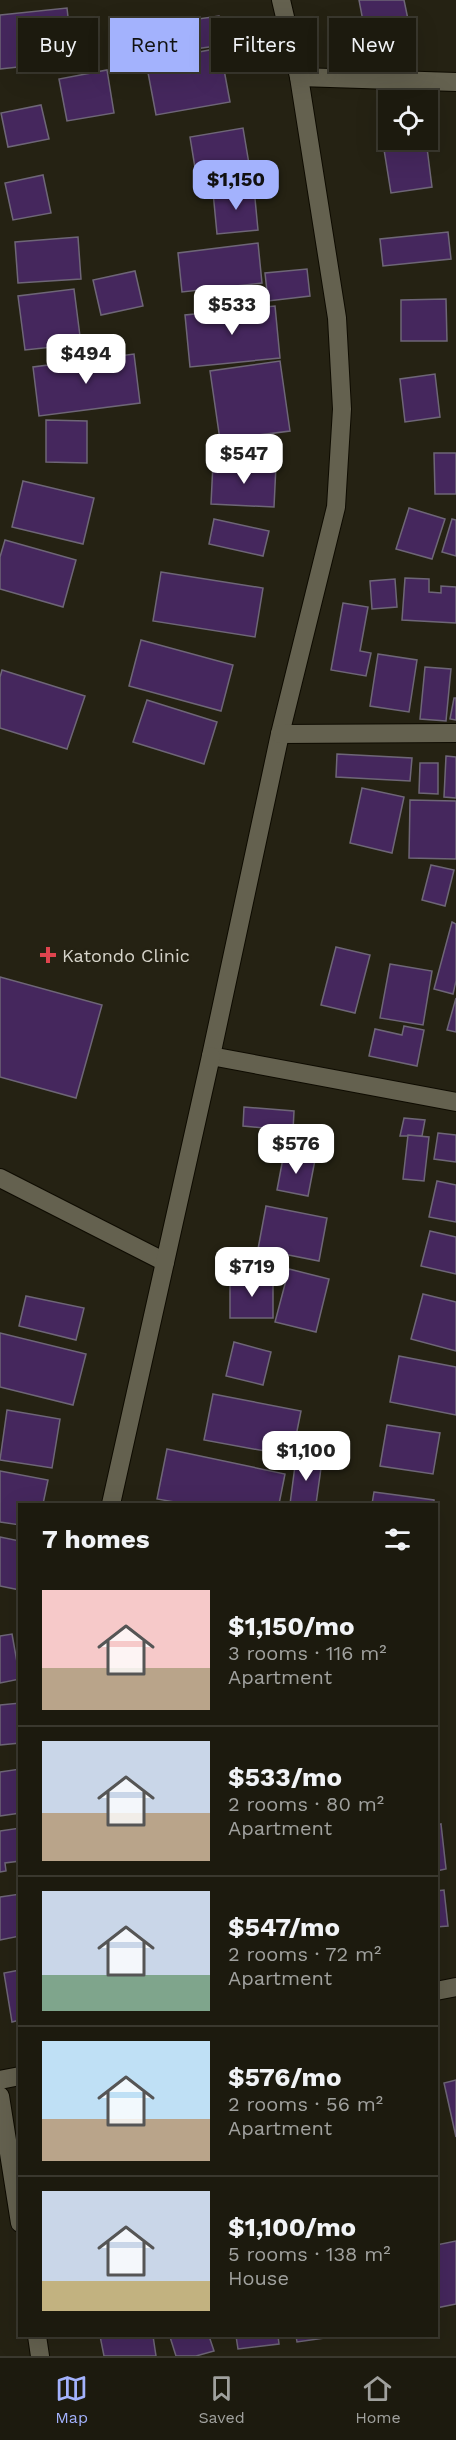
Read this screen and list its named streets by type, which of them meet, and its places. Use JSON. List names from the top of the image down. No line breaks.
{"places":{"health":["Katondo Clinic"]},"page":{"chip":["Buy","Rent","Filters","New"],"price":["$1,150","$533","$494","$547","$576","$719","$1,100"],"heading":"7 homes","list":[{"name":"$1,150/mo","note":"3 rooms · 116 m² · Apartment"},{"name":"$533/mo","note":"2 rooms · 80 m² · Apartment"},{"name":"$547/mo","note":"2 rooms · 72 m² · Apartment"},{"name":"$576/mo","note":"2 rooms · 56 m² · Apartment"},{"name":"$1,100/mo","note":"5 rooms · 138 m² · House"}],"tabs":["Map","Saved","Home"]}}
